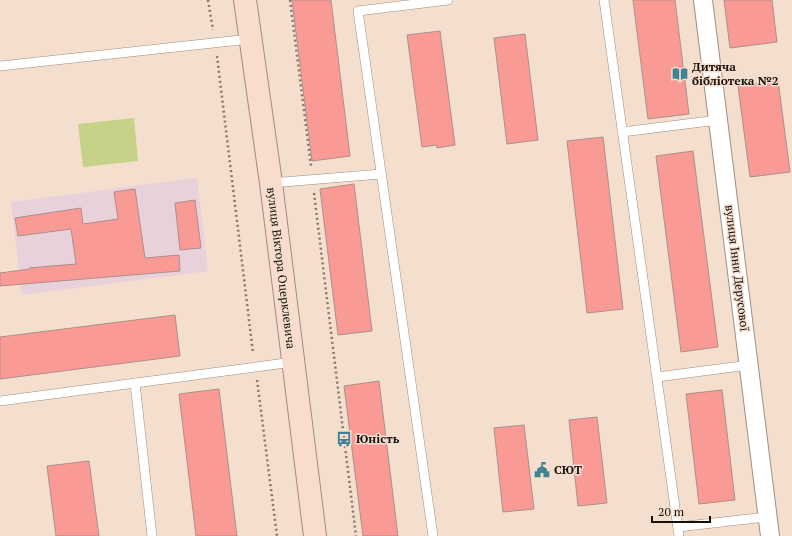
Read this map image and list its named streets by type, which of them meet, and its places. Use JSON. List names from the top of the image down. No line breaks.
{"streets":{"street":["вулиця Віктора Оцерклевича","вулиця Інни Дерусової"]},"places":{"library":["Дитяча бібліотека №2"],"bus stop":["Юність"],"public building":["СЮТ"]},"scale_bar":"20 m"}
